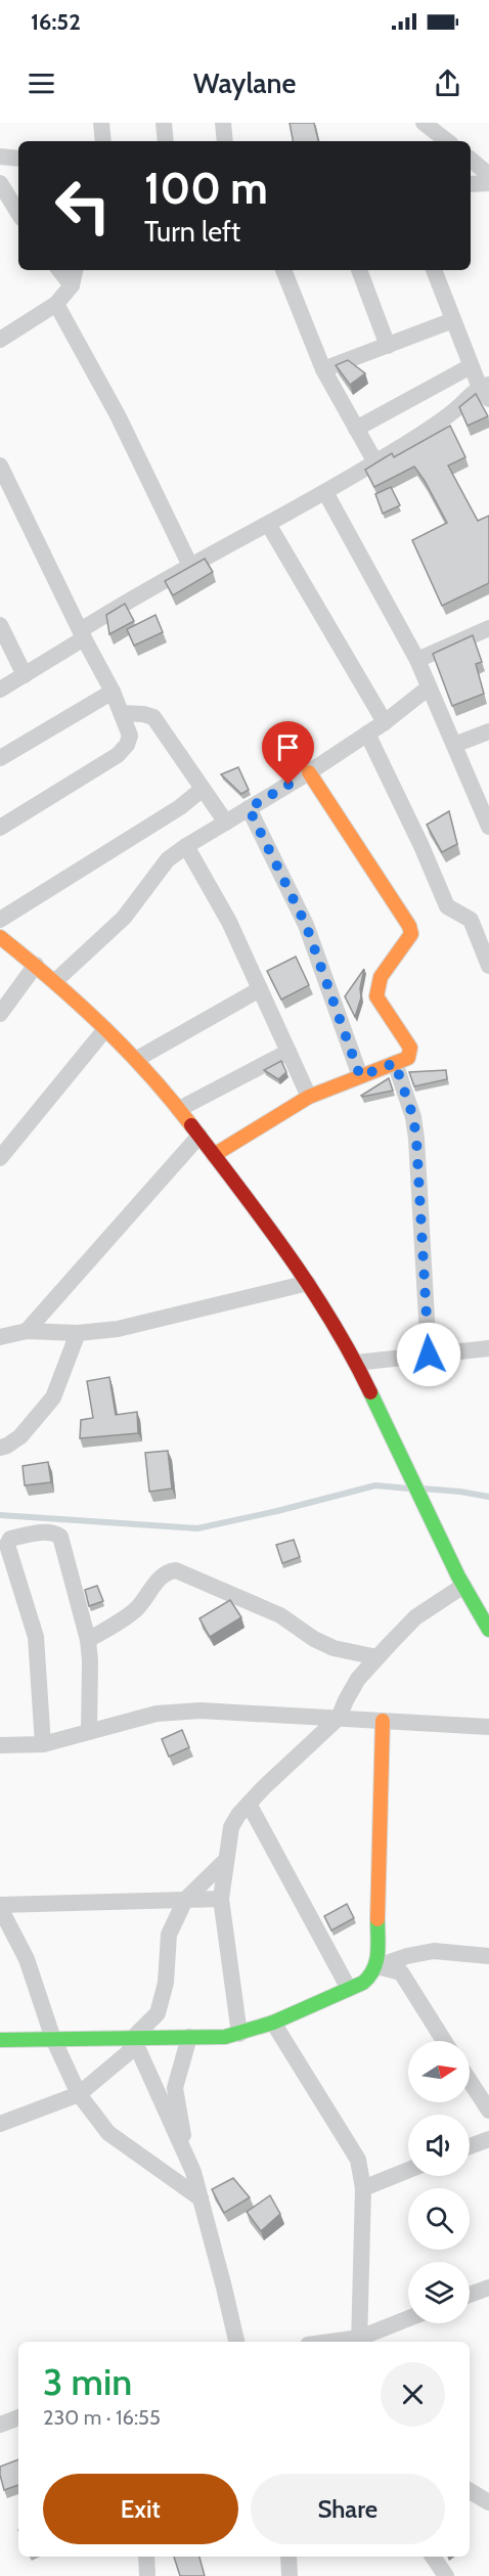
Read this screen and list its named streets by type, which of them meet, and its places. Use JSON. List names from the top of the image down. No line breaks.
{"north":"right","page":{"status":"16:52","header":"Waylane","turn":["100 m","Turn left"],"heading":["3 min","230 m · 16:55"],"buttons":["Exit","Share"]}}
